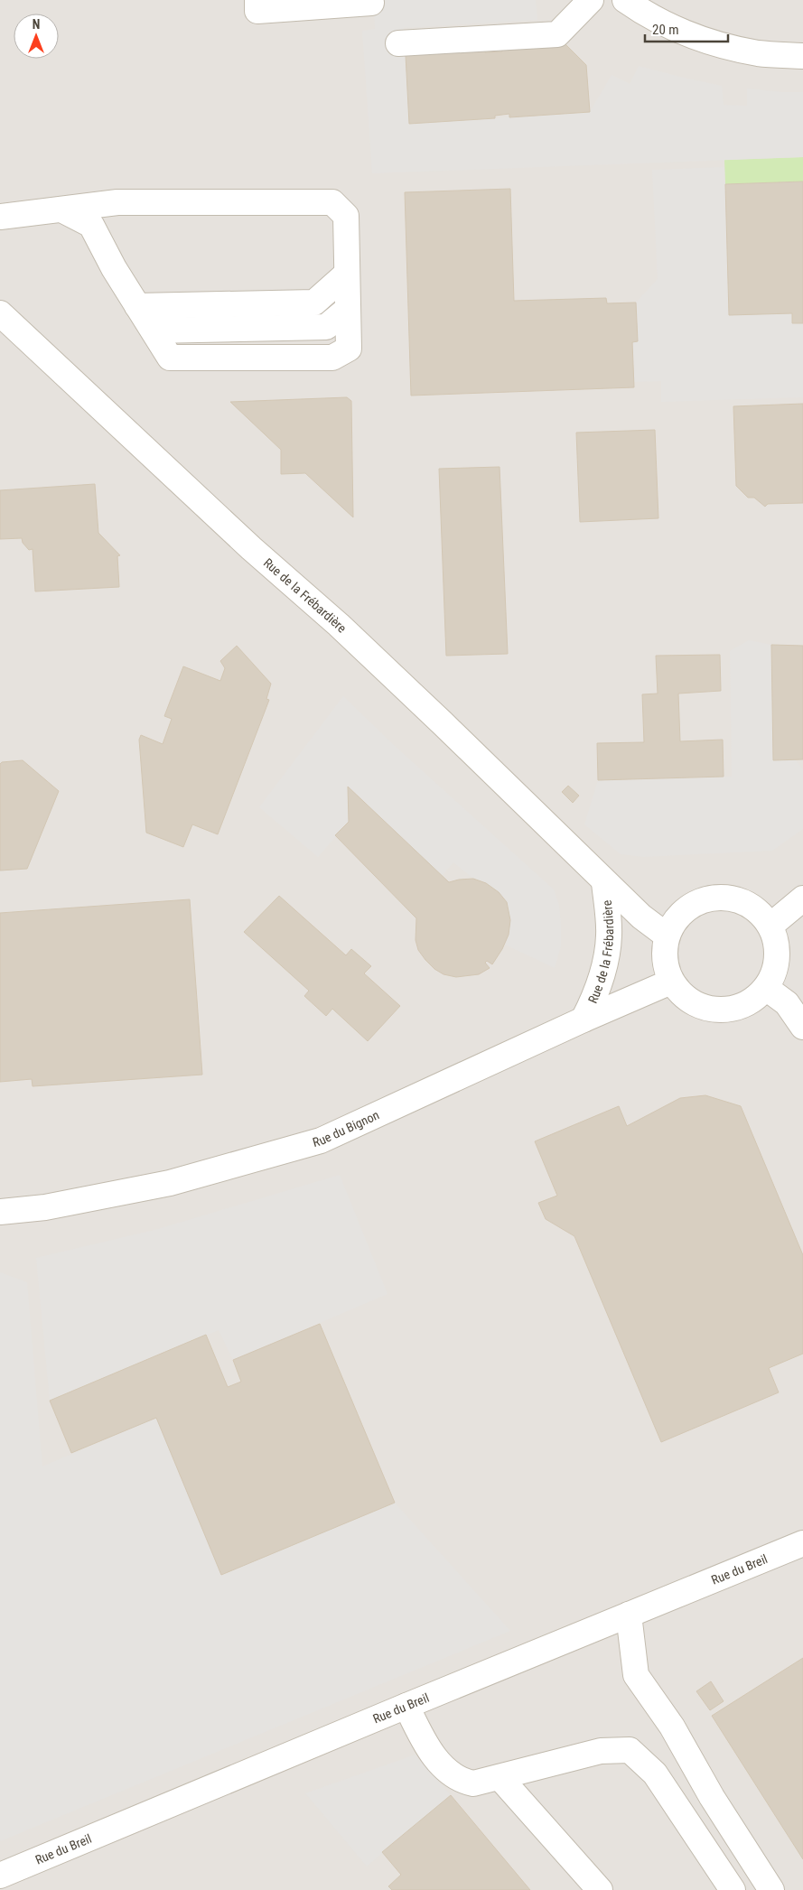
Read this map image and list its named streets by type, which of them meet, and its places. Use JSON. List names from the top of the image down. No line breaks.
{"streets":{"street":["Rue de la Frébardière","Rue du Bignon","Rue du Breil"]},"crossings":[["Rue de la Frébardière","Rue du Bignon"]],"scale_bar":"20 m","north":"top"}
